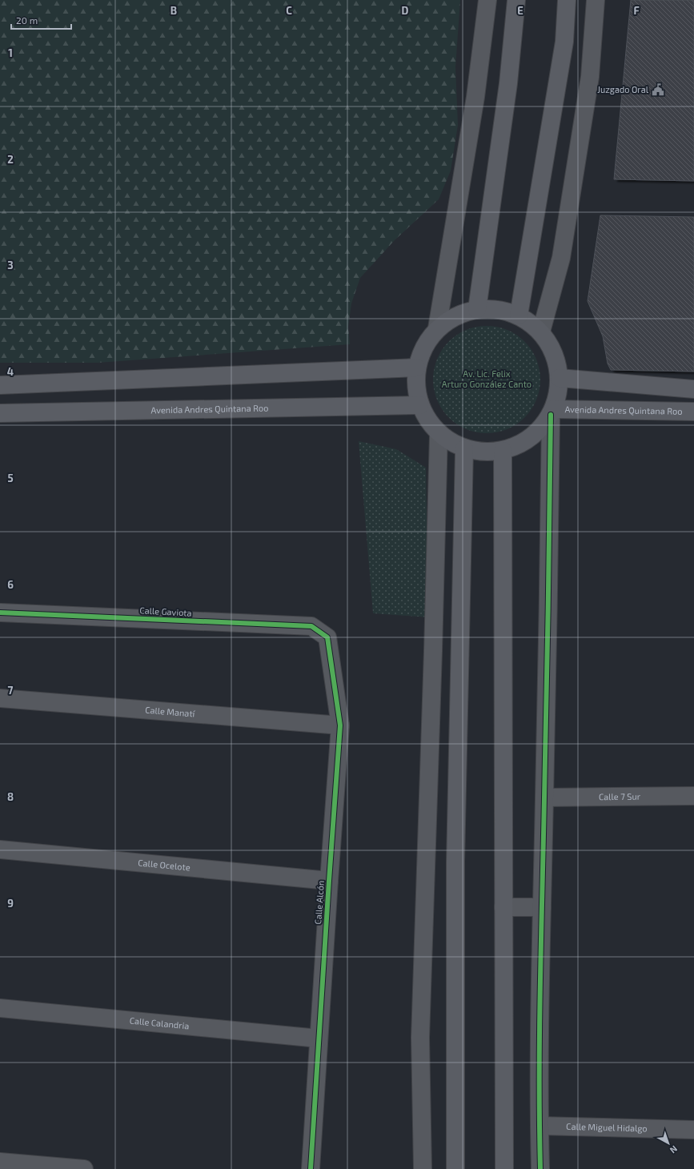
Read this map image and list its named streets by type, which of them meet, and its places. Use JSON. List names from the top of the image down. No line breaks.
{"streets":{"main road":["Avenida Andres Quintana Roo"],"street":["Calle Gaviota","Calle Manatí","Calle 7 Sur","Calle Ocelote","Calle Alcón","Calle Calandria","Calle Miguel Hidalgo"]},"crossings":[["Calle Gaviota","Calle Alcón"],["Calle Manatí","Calle Alcón"],["Calle Ocelote","Calle Alcón"],["Calle Alcón","Calle Calandria"]],"parks":["Av. Lic. Felix Arturo González Canto"],"places":{"public building":["Juzgado Oral"]},"scale_bar":"20 m","north":"bottom right","grid":{"columns":["B","C","D","E","F"],"rows":["1","2","3","4","5","6","7","8","9"]}}
